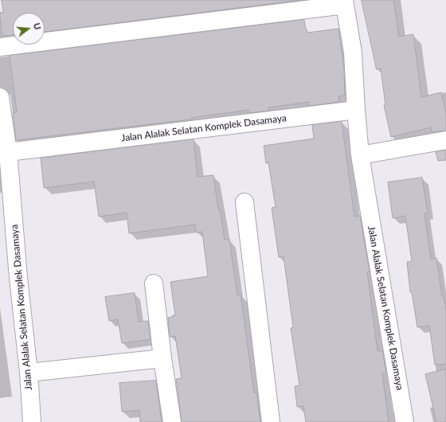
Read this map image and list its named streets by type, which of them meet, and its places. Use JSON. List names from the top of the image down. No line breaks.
{"streets":{"street":["Jalan Alalak Selatan Komplek Dasamaya"]},"north":"right"}
